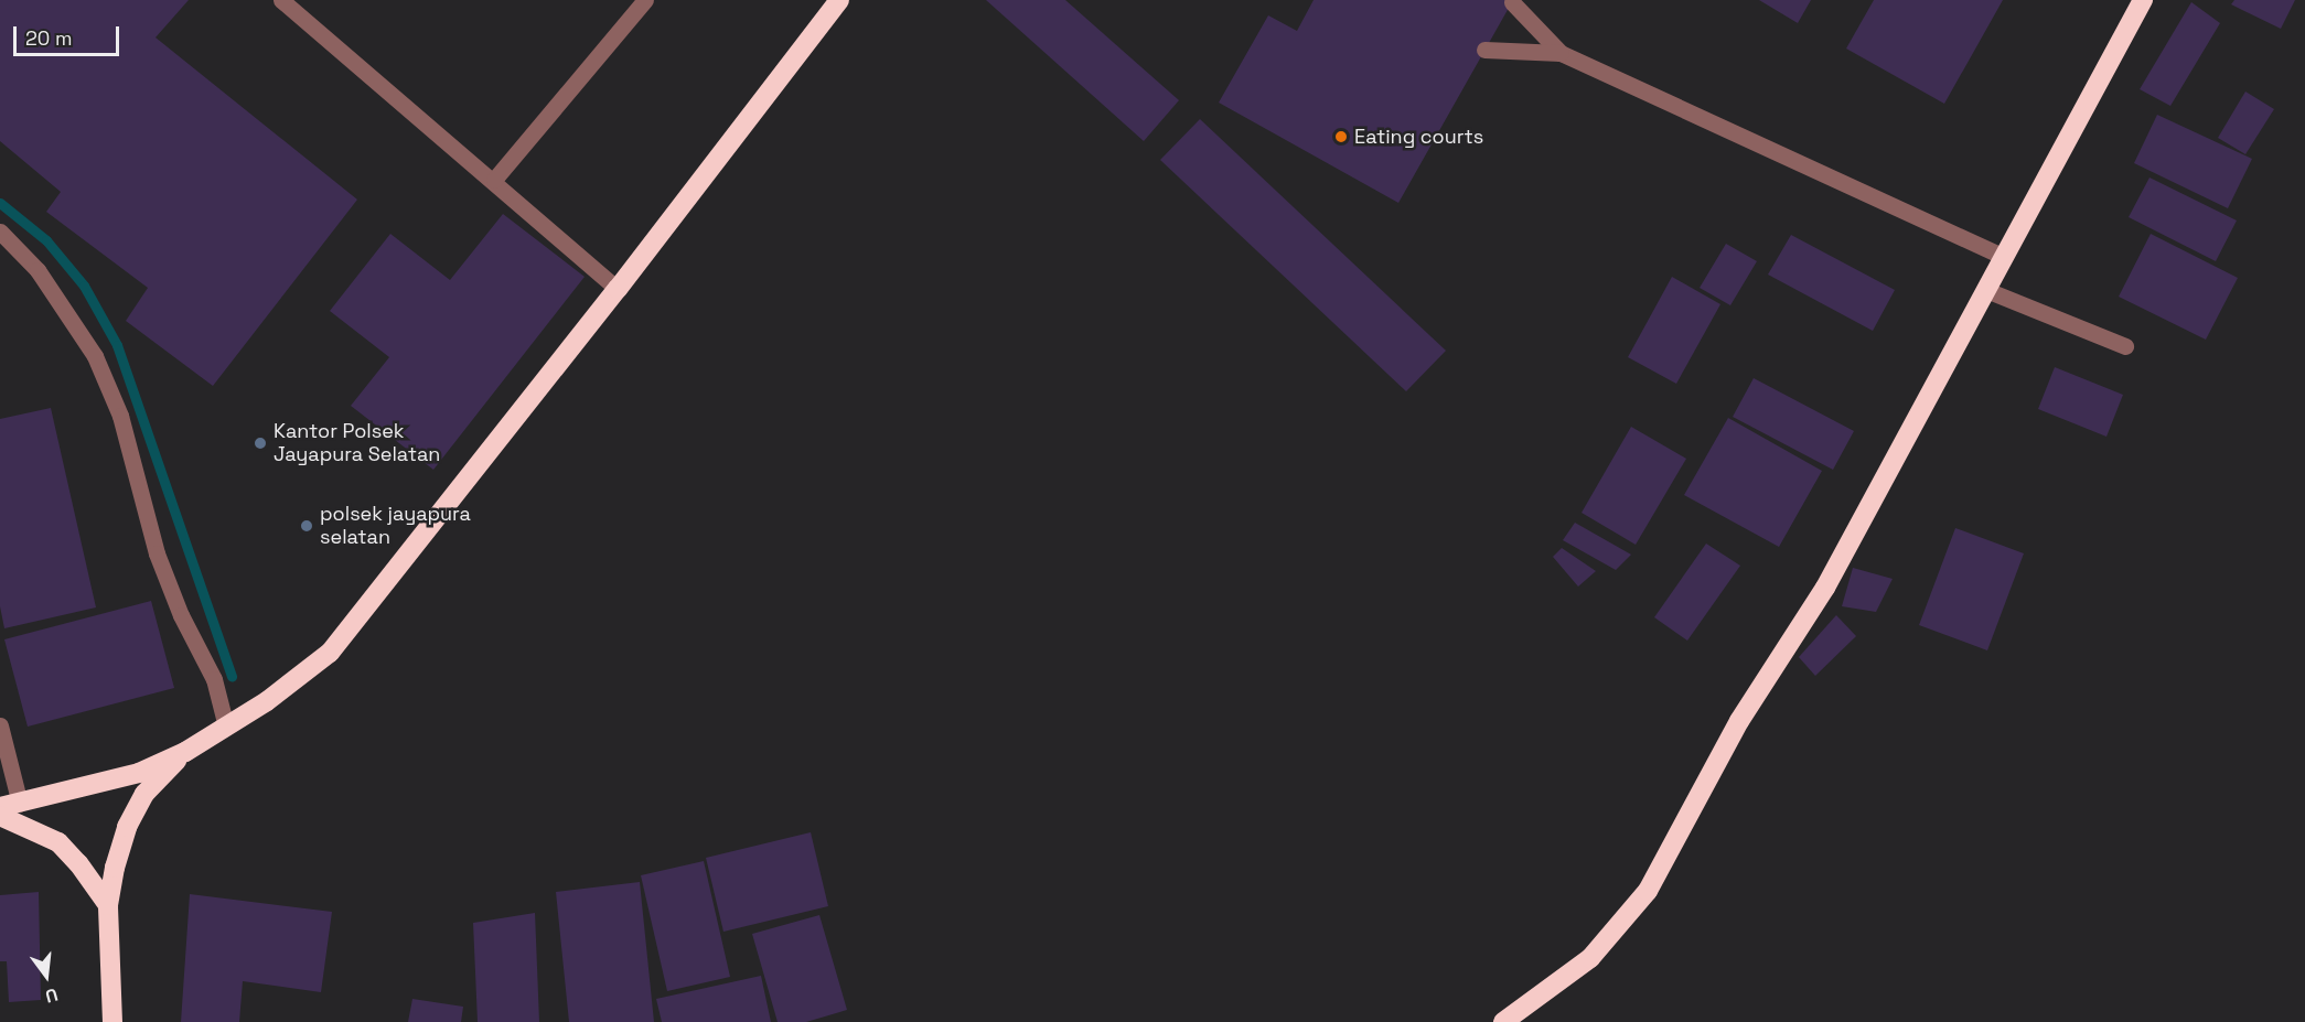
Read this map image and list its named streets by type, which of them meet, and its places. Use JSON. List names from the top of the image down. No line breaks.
{"places":["Eating courts","Kantor Polsek Jayapura Selatan","polsek jayapura selatan"],"scale_bar":"20 m","north":"bottom"}
